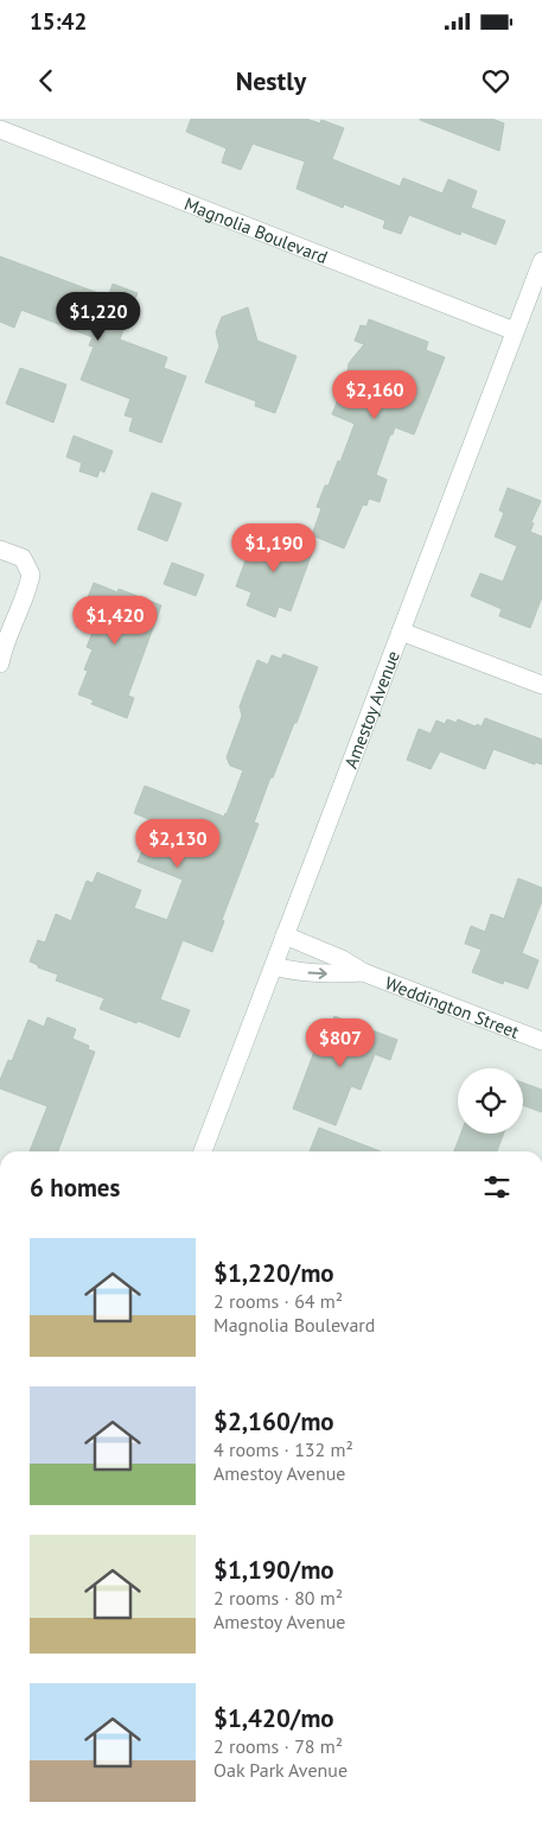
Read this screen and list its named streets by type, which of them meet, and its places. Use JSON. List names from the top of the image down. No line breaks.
{"streets":{"street":["Magnolia Boulevard","Amestoy Avenue","Weddington Street"]},"crossings":[["Magnolia Boulevard","Amestoy Avenue"],["Amestoy Avenue","Weddington Street"]],"page":{"status":"15:42","header":"Nestly","price":["$1,220","$2,160","$1,190","$1,420","$2,130","$807"],"heading":"6 homes","list":[{"name":"$1,220/mo","note":"2 rooms · 64 m² · Magnolia Boulevard"},{"name":"$2,160/mo","note":"4 rooms · 132 m² · Amestoy Avenue"},{"name":"$1,190/mo","note":"2 rooms · 80 m² · Amestoy Avenue"},{"name":"$1,420/mo","note":"2 rooms · 78 m² · Oak Park Avenue"}]}}
